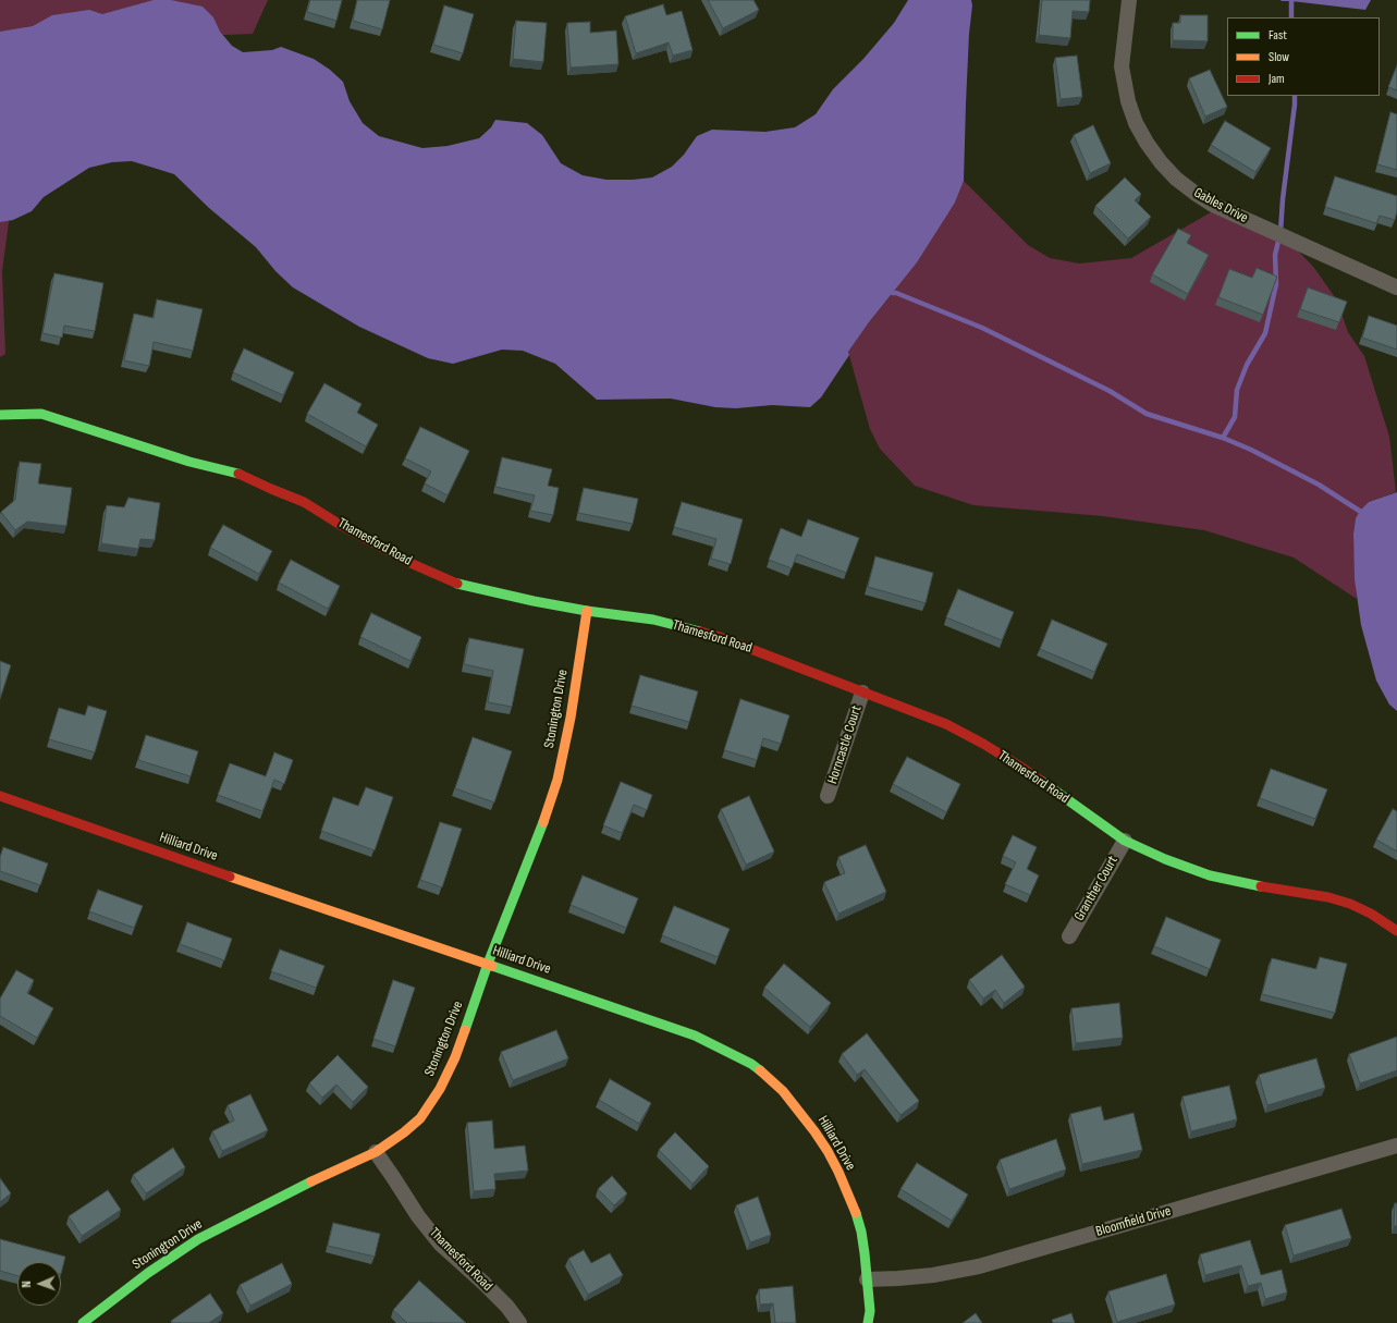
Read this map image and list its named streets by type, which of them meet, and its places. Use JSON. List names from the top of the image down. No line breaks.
{"streets":{"street":["Gables Drive","Thamesford Road","Stonington Drive","Horncastle Court","Hilliard Drive","Granther Court","Bloomfield Drive"]},"crossings":[["Thamesford Road","Stonington Drive"],["Thamesford Road","Horncastle Court"],["Thamesford Road","Granther Court"],["Stonington Drive","Hilliard Drive"],["Hilliard Drive","Bloomfield Drive"]],"legend":["Fast","Slow","Jam"],"north":"left"}
